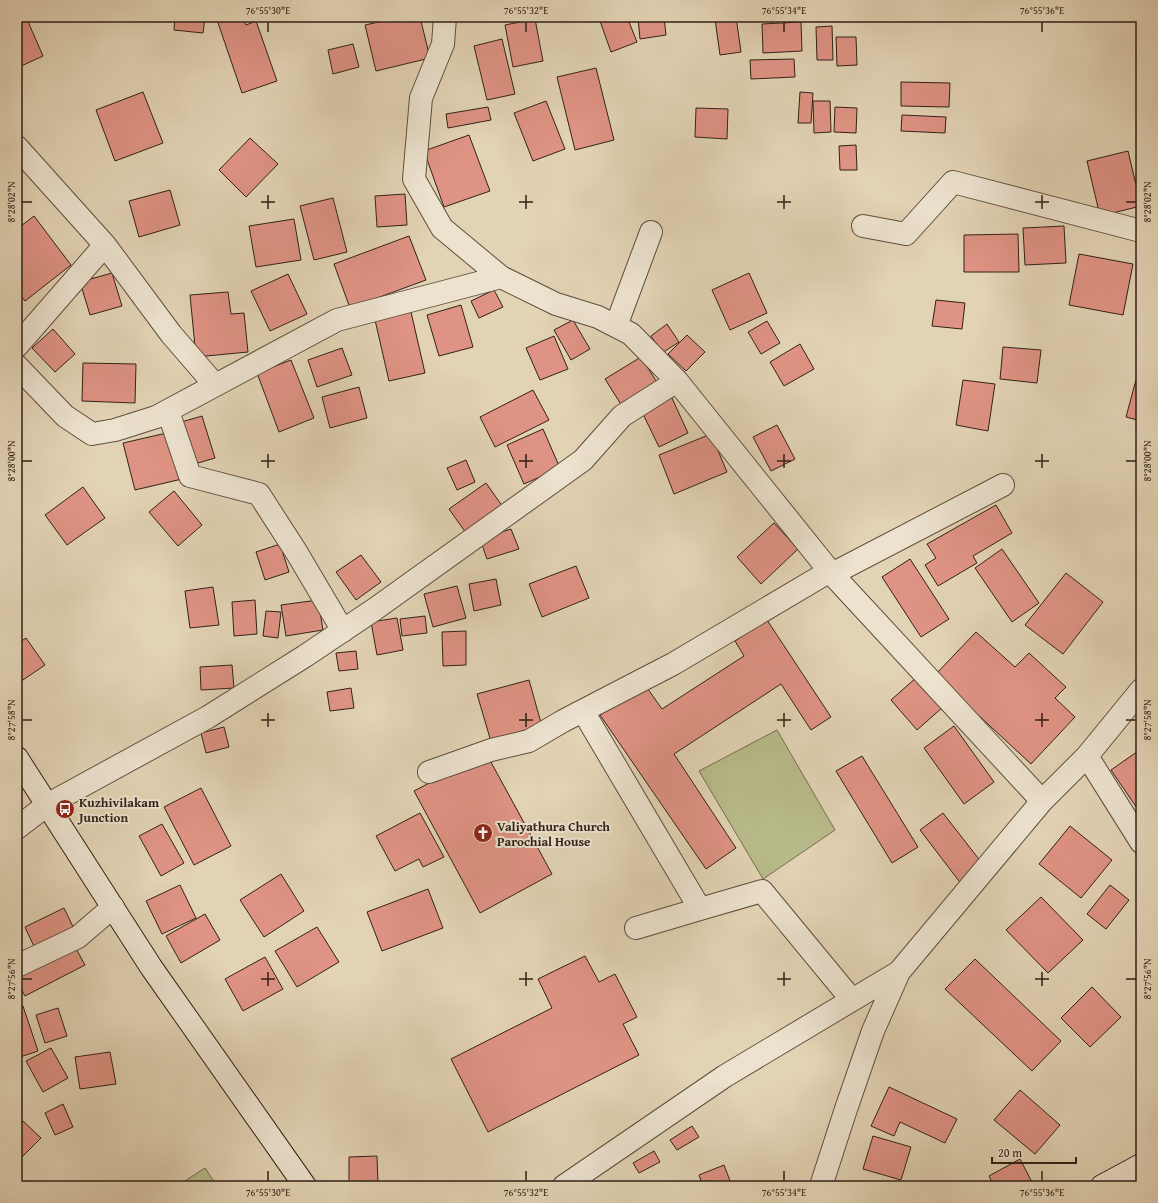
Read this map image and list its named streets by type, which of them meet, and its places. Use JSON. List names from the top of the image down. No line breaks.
{"places":{"bus stop":["Kuzhivilakam Junction"],"church":["Valiyathura Church Parochial House"]},"scale_bar":"20 m","coordinates":["76°55'30\"E","76°55'32\"E","76°55'34\"E","76°55'36\"E","8°28'02\"N","8°28'00\"N","8°27'58\"N","8°27'56\"N"]}
